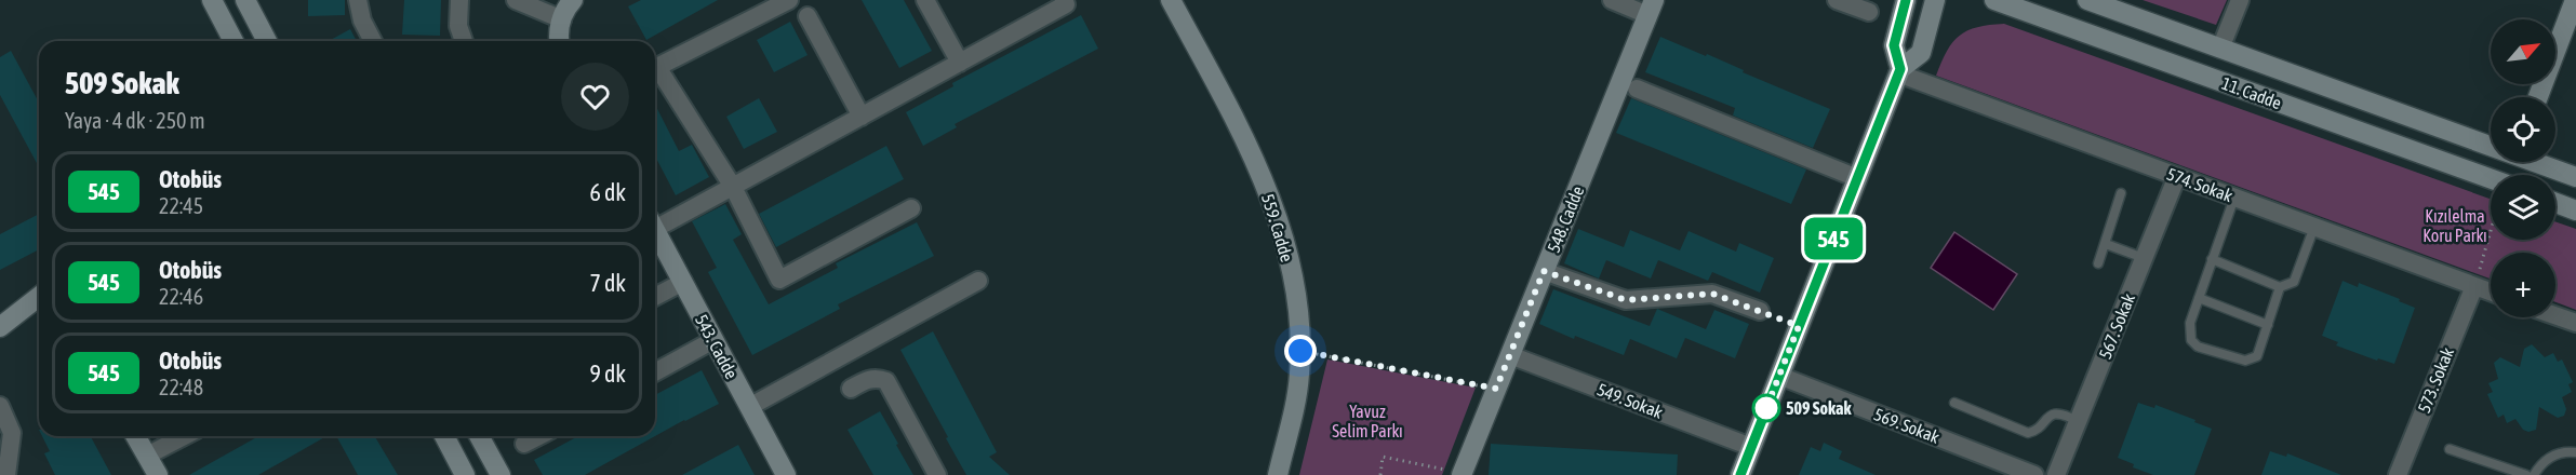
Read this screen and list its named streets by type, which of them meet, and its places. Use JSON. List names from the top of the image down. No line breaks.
{"streets":{"main road":["11. Cadde","548. Cadde","559. Cadde","543. Cadde"],"street":["574. Sokak","567. Sokak","573. Sokak","549. Sokak","569. Sokak"]},"crossings":[["574. Sokak","567. Sokak"],["574. Sokak","573. Sokak"],["548. Cadde","549. Sokak"]],"parks":["Kızılelma Koru Parkı","Yavuz Selim Parkı"],"places":["509 Sokak"],"lines":["bus line 545"],"north":"top right","page":{"on_map":"545","map_buttons":"+","heading":["509 Sokak","Yaya · 4 dk · 250 m"],"list":[{"mark":"545","name":"Otobüs","note":"22:45","value":"6 dk"},{"mark":"545","name":"Otobüs","note":"22:46","value":"7 dk"},{"mark":"545","name":"Otobüs","note":"22:48","value":"9 dk"}]}}
